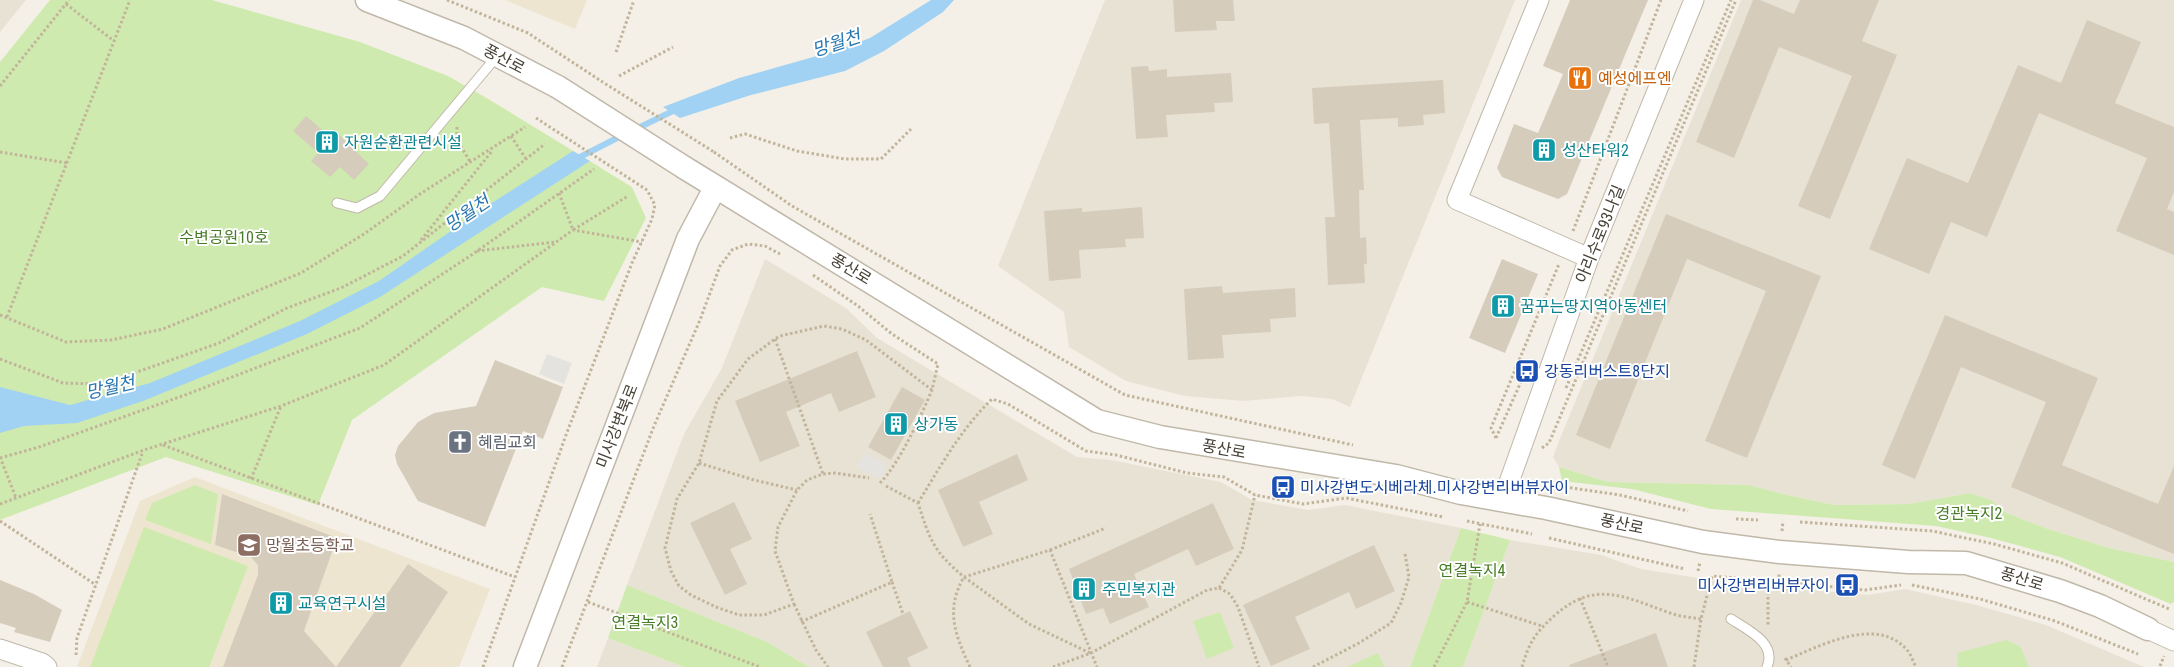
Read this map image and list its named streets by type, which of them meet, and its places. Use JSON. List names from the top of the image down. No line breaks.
{"streets":{"street":["풍산로","아리수로93나길","미사강변북로"]},"crossings":[["풍산로","아리수로93나길"],["풍산로","미사강변북로"]],"water":["망월천"],"parks":["수변공원10호","경관녹지2","연결녹지4","연결녹지3"],"places":{"restaurant":["예성에프엔"],"building":["자원순환관련시설","성산타워2","꿈꾸는땅지역아동센터","상가동","주민복지관","교육연구시설"],"bus stop":["강동리버스트8단지","미사강변도시베라체.미사강변리버뷰자이","미사강변리버뷰자이"],"church":["혜림교회"],"school or university":["망월초등학교"]}}
